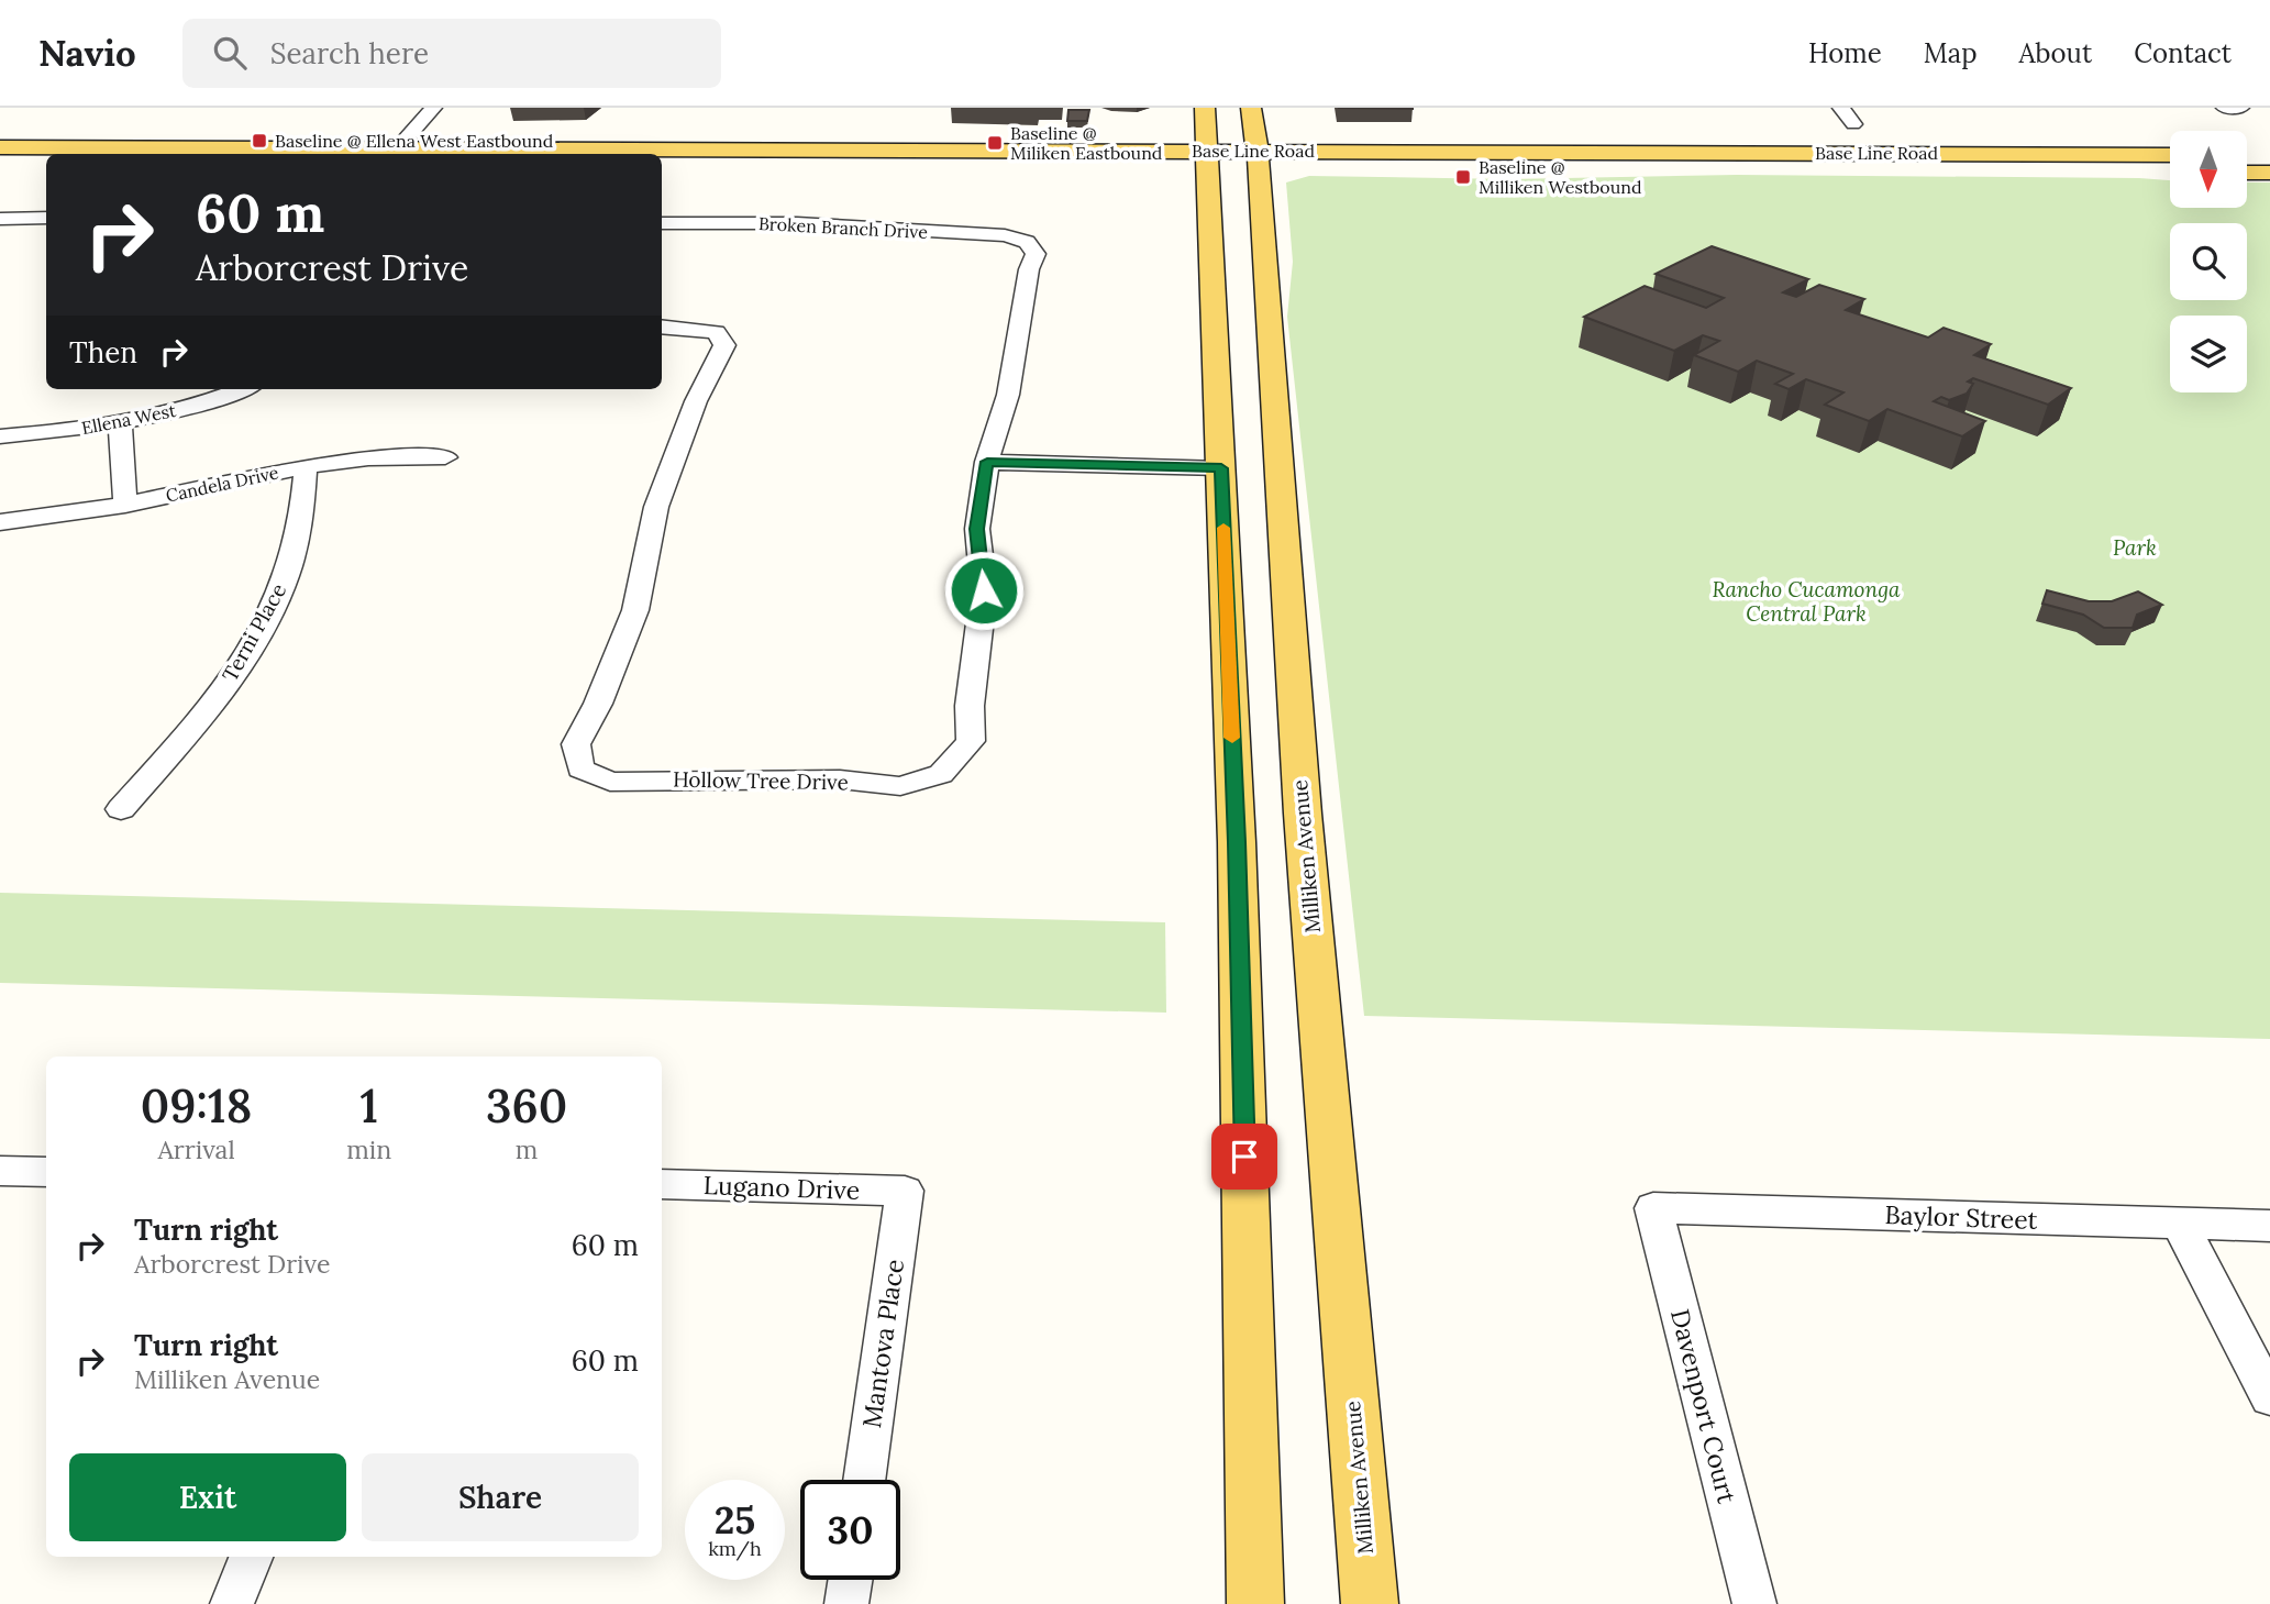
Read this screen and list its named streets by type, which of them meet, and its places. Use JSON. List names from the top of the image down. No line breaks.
{"streets":{"main road":["Base Line Road","Milliken Avenue"],"street":["Broken Branch Drive","Ellena West","Candela Drive","Terni Place","Hollow Tree Drive","Lugano Drive","Baylor Street","Mantova Place","Davenport Court"]},"crossings":[["Base Line Road","Milliken Avenue"],["Broken Branch Drive","Hollow Tree Drive"],["Candela Drive","Terni Place"],["Lugano Drive","Mantova Place"],["Baylor Street","Davenport Court"]],"parks":["Park","Rancho Cucamonga Central Park"],"places":{"transit":["Baseline @ Ellena West Eastbound","Baseline @ Miliken Eastbound","Baseline @ Milliken Westbound"]},"north":"bottom","page":{"header":"Navio","search":"Search here","nav":["Home","Map","About","Contact"],"turn":["60 m","Arborcrest Drive"],"then":"Then","eta":["09:18","Arrival","1","min","360","m"],"list":[{"name":"Turn right","note":"Arborcrest Drive","value":"60 m"},{"name":"Turn right","note":"Milliken Avenue","value":"60 m"}],"buttons":["Exit","Share"],"speed":"25 km/h","limit":"30"}}
